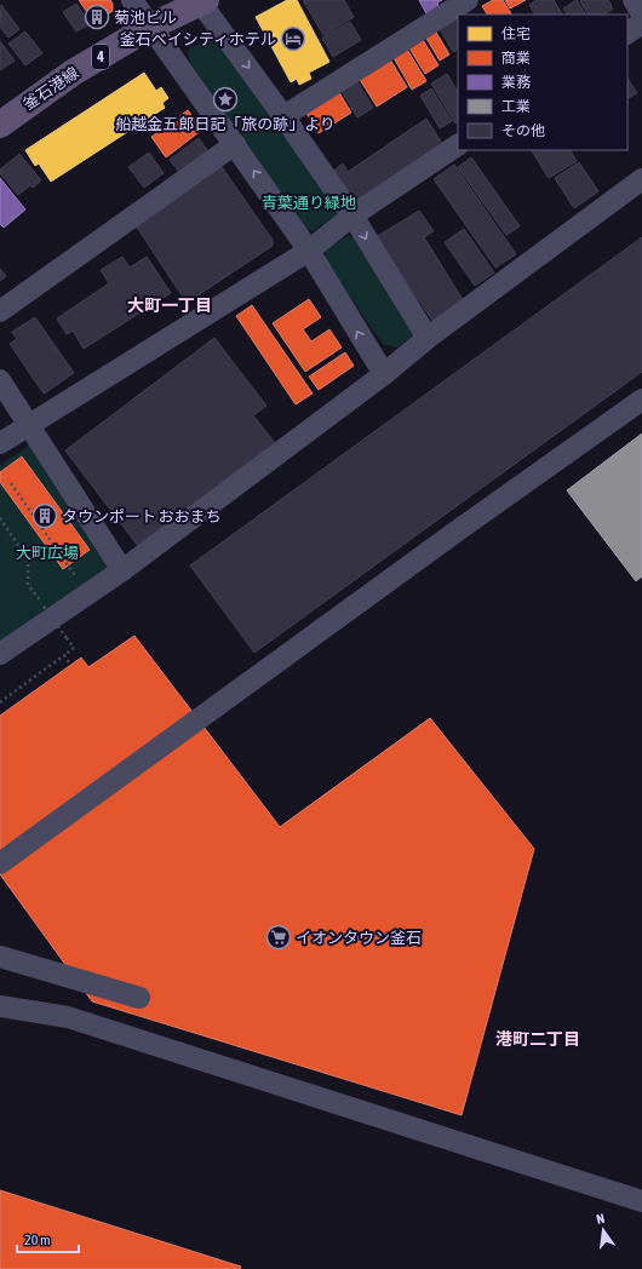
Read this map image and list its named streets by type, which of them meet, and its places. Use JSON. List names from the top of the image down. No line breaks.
{"streets":{"main road":["4","釜石港線"]},"districts":["大町一丁目","港町二丁目"],"parks":["青葉通り緑地","大町広場"],"places":{"building":["菊池ビル","タウンポート おおまち"],"hotel":["釜石ベイシティホテル"],"place":["船越金五郎日記「旅の跡」より"],"supermarket":["イオンタウン釜石"]},"legend":["住宅","商業","業務","工業","その他"],"scale_bar":"20 m","north":"top"}
